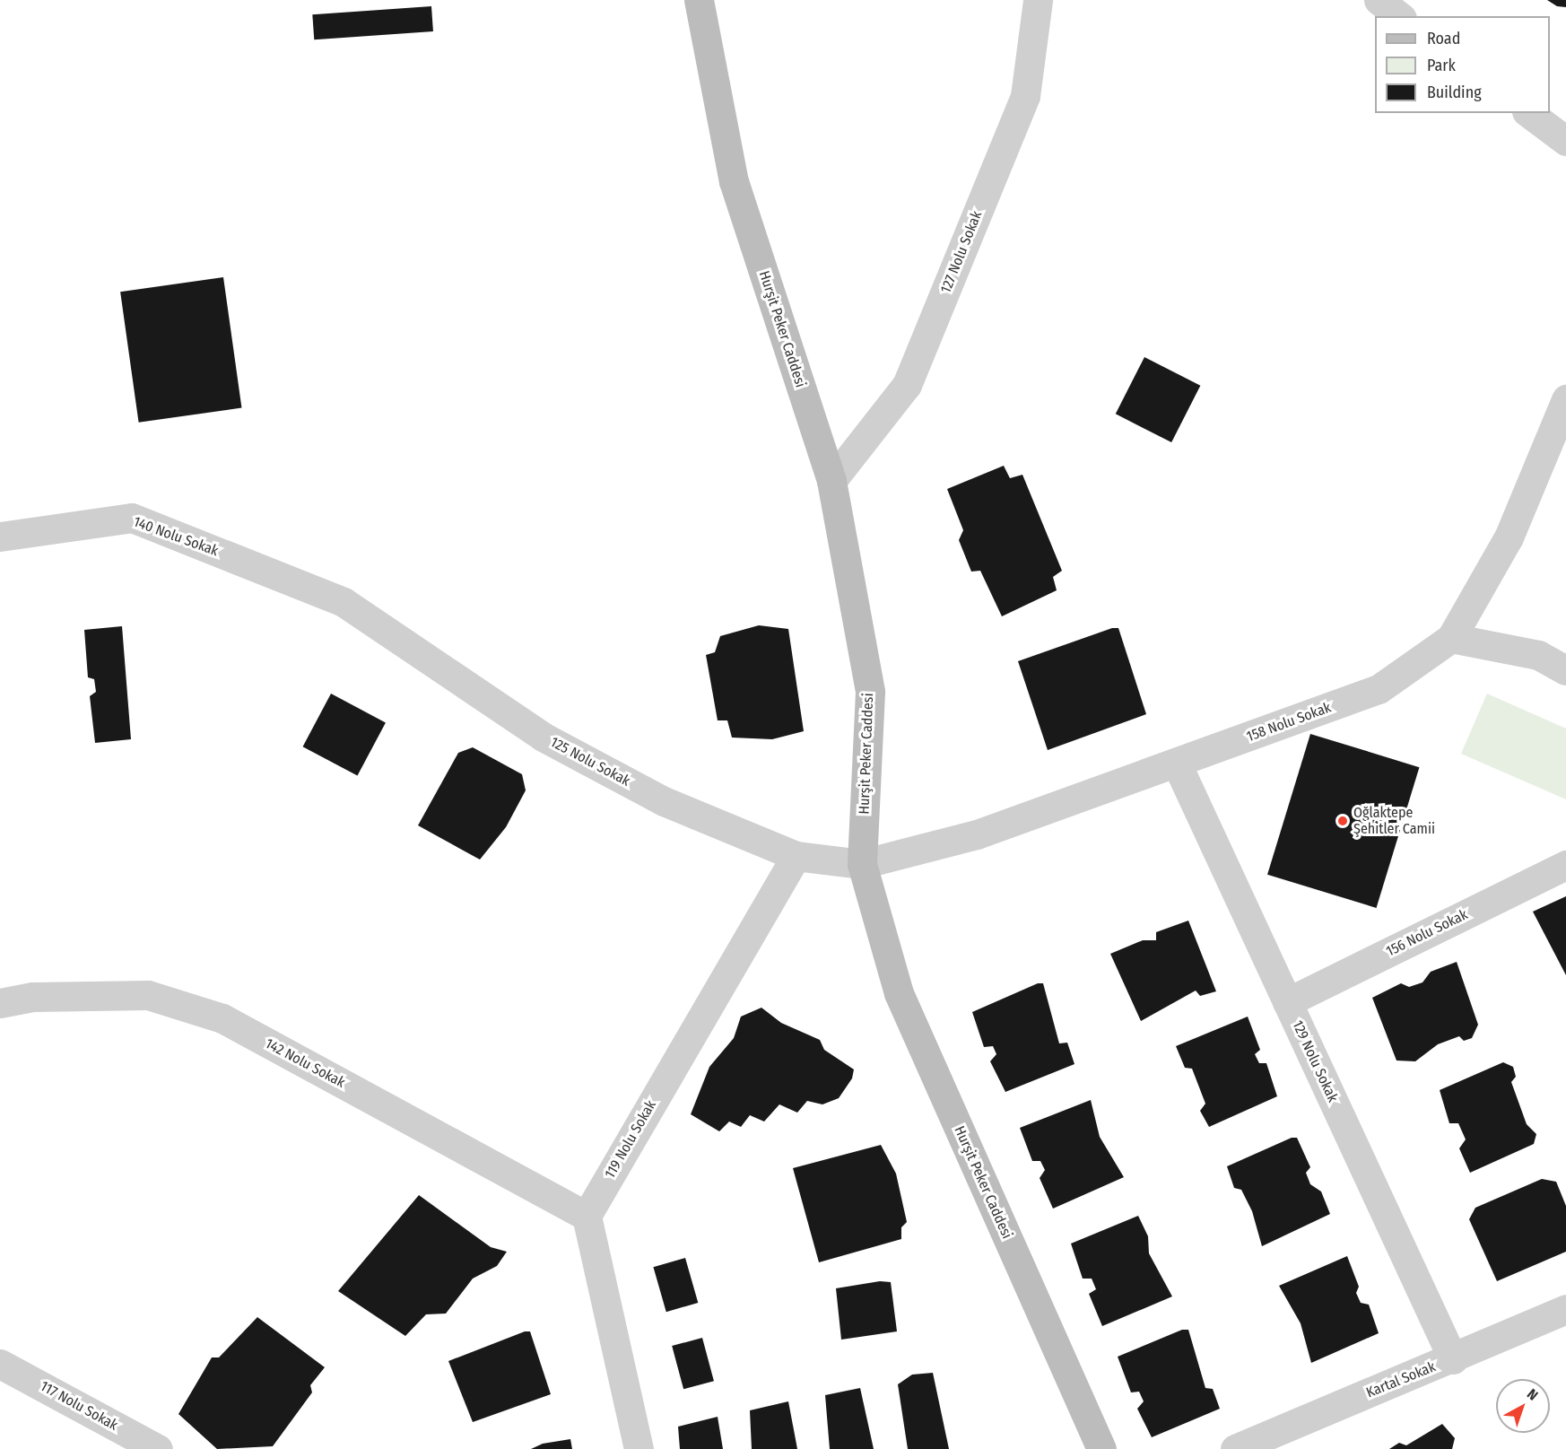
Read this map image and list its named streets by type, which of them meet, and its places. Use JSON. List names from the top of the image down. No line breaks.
{"streets":{"street":["127 Nolu Sokak","Hurşit Peker Caddesi","140 Nolu Sokak","158 Nolu Sokak","125 Nolu Sokak","156 Nolu Sokak","129 Nolu Sokak","142 Nolu Sokak","119 Nolu Sokak","Kartal Sokak","117 Nolu Sokak"]},"crossings":[["127 Nolu Sokak","Hurşit Peker Caddesi"],["Hurşit Peker Caddesi","158 Nolu Sokak"],["Hurşit Peker Caddesi","125 Nolu Sokak"],["140 Nolu Sokak","125 Nolu Sokak"],["158 Nolu Sokak","125 Nolu Sokak"],["158 Nolu Sokak","129 Nolu Sokak"],["125 Nolu Sokak","119 Nolu Sokak"],["156 Nolu Sokak","129 Nolu Sokak"],["129 Nolu Sokak","Kartal Sokak"],["142 Nolu Sokak","119 Nolu Sokak"]],"places":["Oğlaktepe Şehitler Camii"],"legend":["Road","Park","Building"],"north":"top right"}
